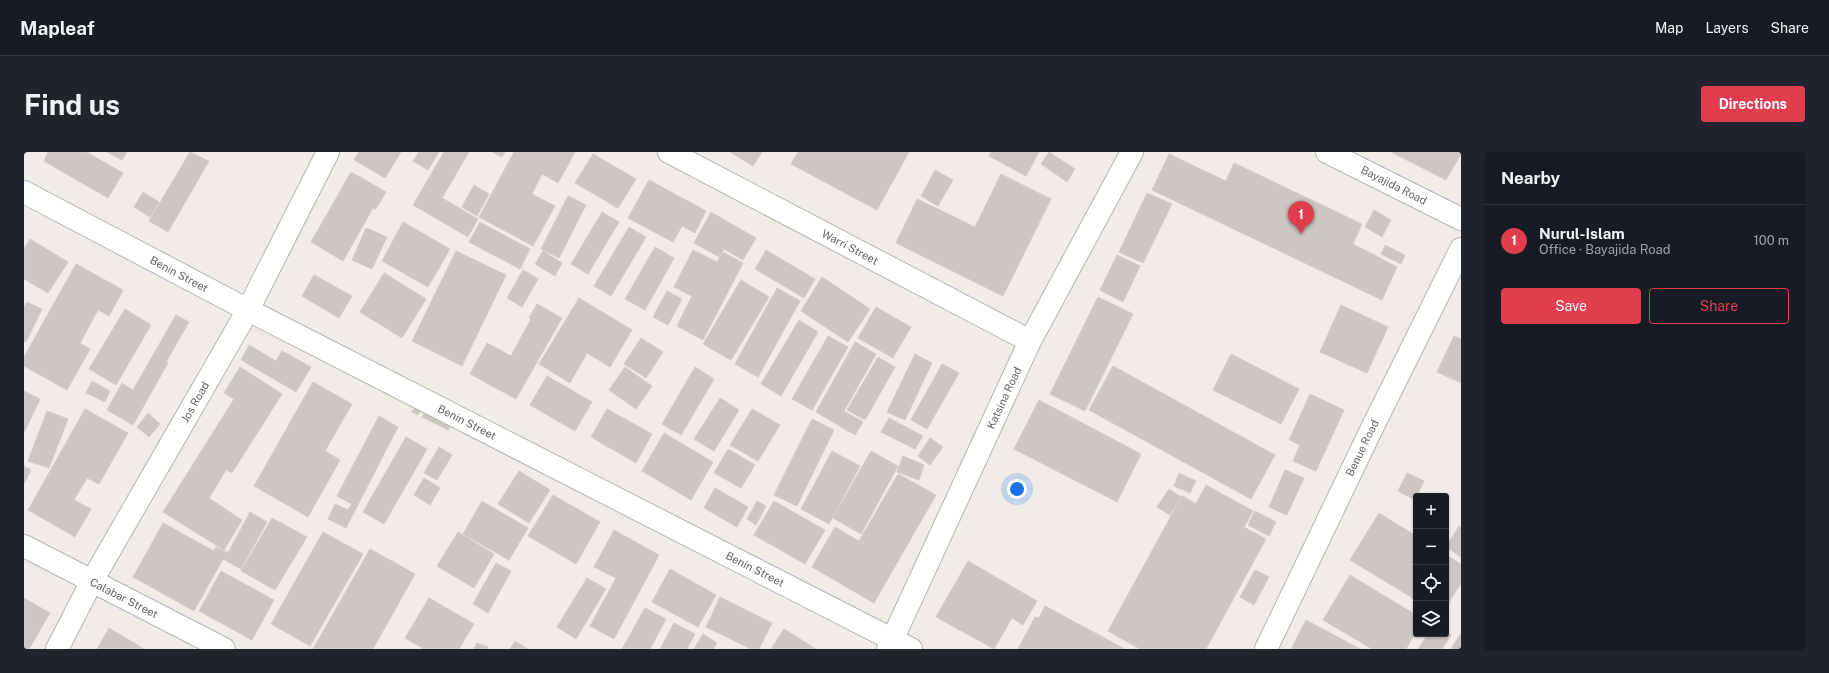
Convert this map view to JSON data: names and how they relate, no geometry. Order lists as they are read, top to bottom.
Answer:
{
  "streets": {
    "street": [
      "Bayajida Road",
      "Warri Street",
      "Benin Street",
      "Katsina Road",
      "Jos Road",
      "Benue Road",
      "Calabar Street"
    ]
  },
  "crossings": [
    ["Warri Street", "Katsina Road"],
    ["Benin Street", "Katsina Road"],
    ["Benin Street", "Jos Road"],
    ["Jos Road", "Calabar Street"]
  ],
  "page": {
    "header": "Mapleaf",
    "nav": ["Map", "Layers", "Share"],
    "buttons": [
      "Directions",
      ["Save", "Share"]
    ],
    "title": "Find us",
    "heading": "Nearby",
    "pins": "1",
    "list": [
      {
        "mark": "1",
        "name": "Nurul-Islam",
        "note": "Office · Bayajida Road",
        "value": "100 m"
      }
    ],
    "map_buttons": ["+", "−"]
  }
}
